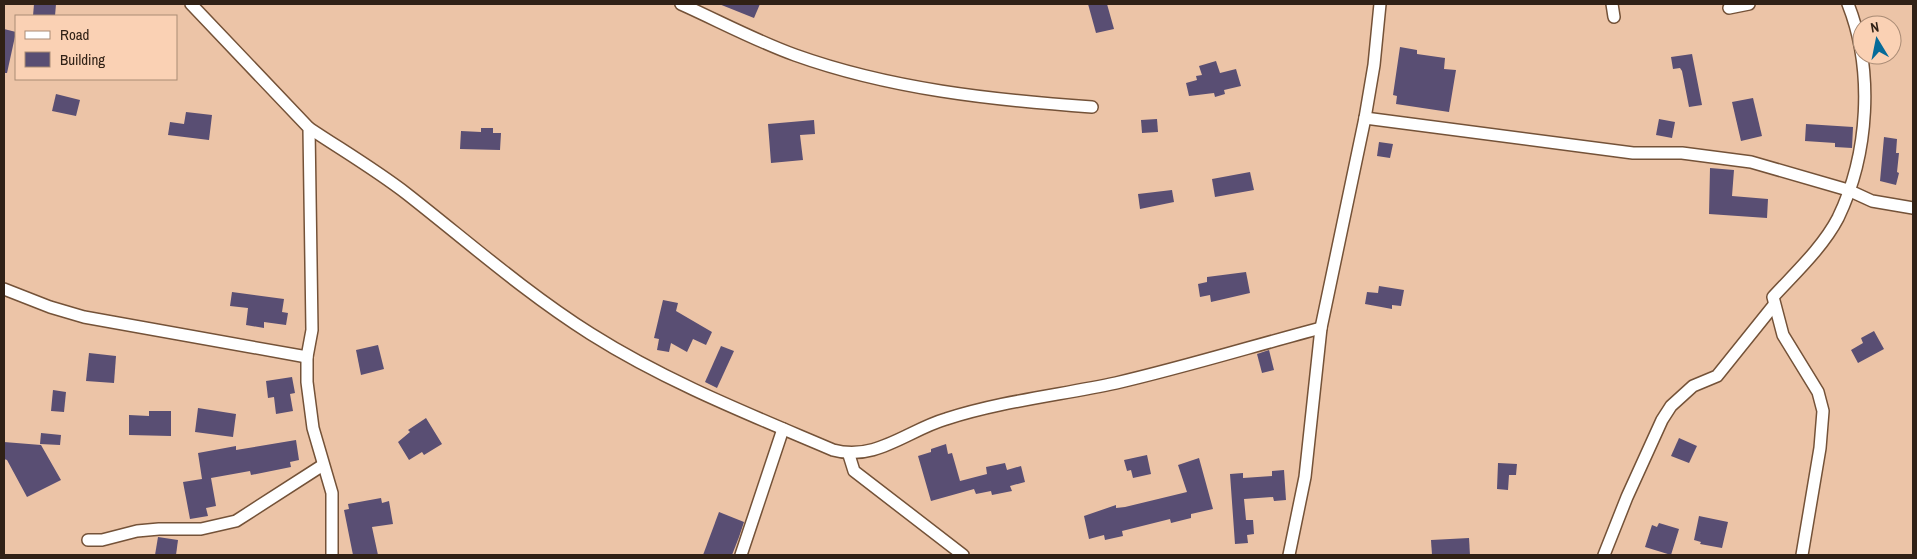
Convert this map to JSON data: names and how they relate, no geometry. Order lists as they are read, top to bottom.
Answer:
{
  "legend": ["Road", "Building"],
  "north": "top"
}
